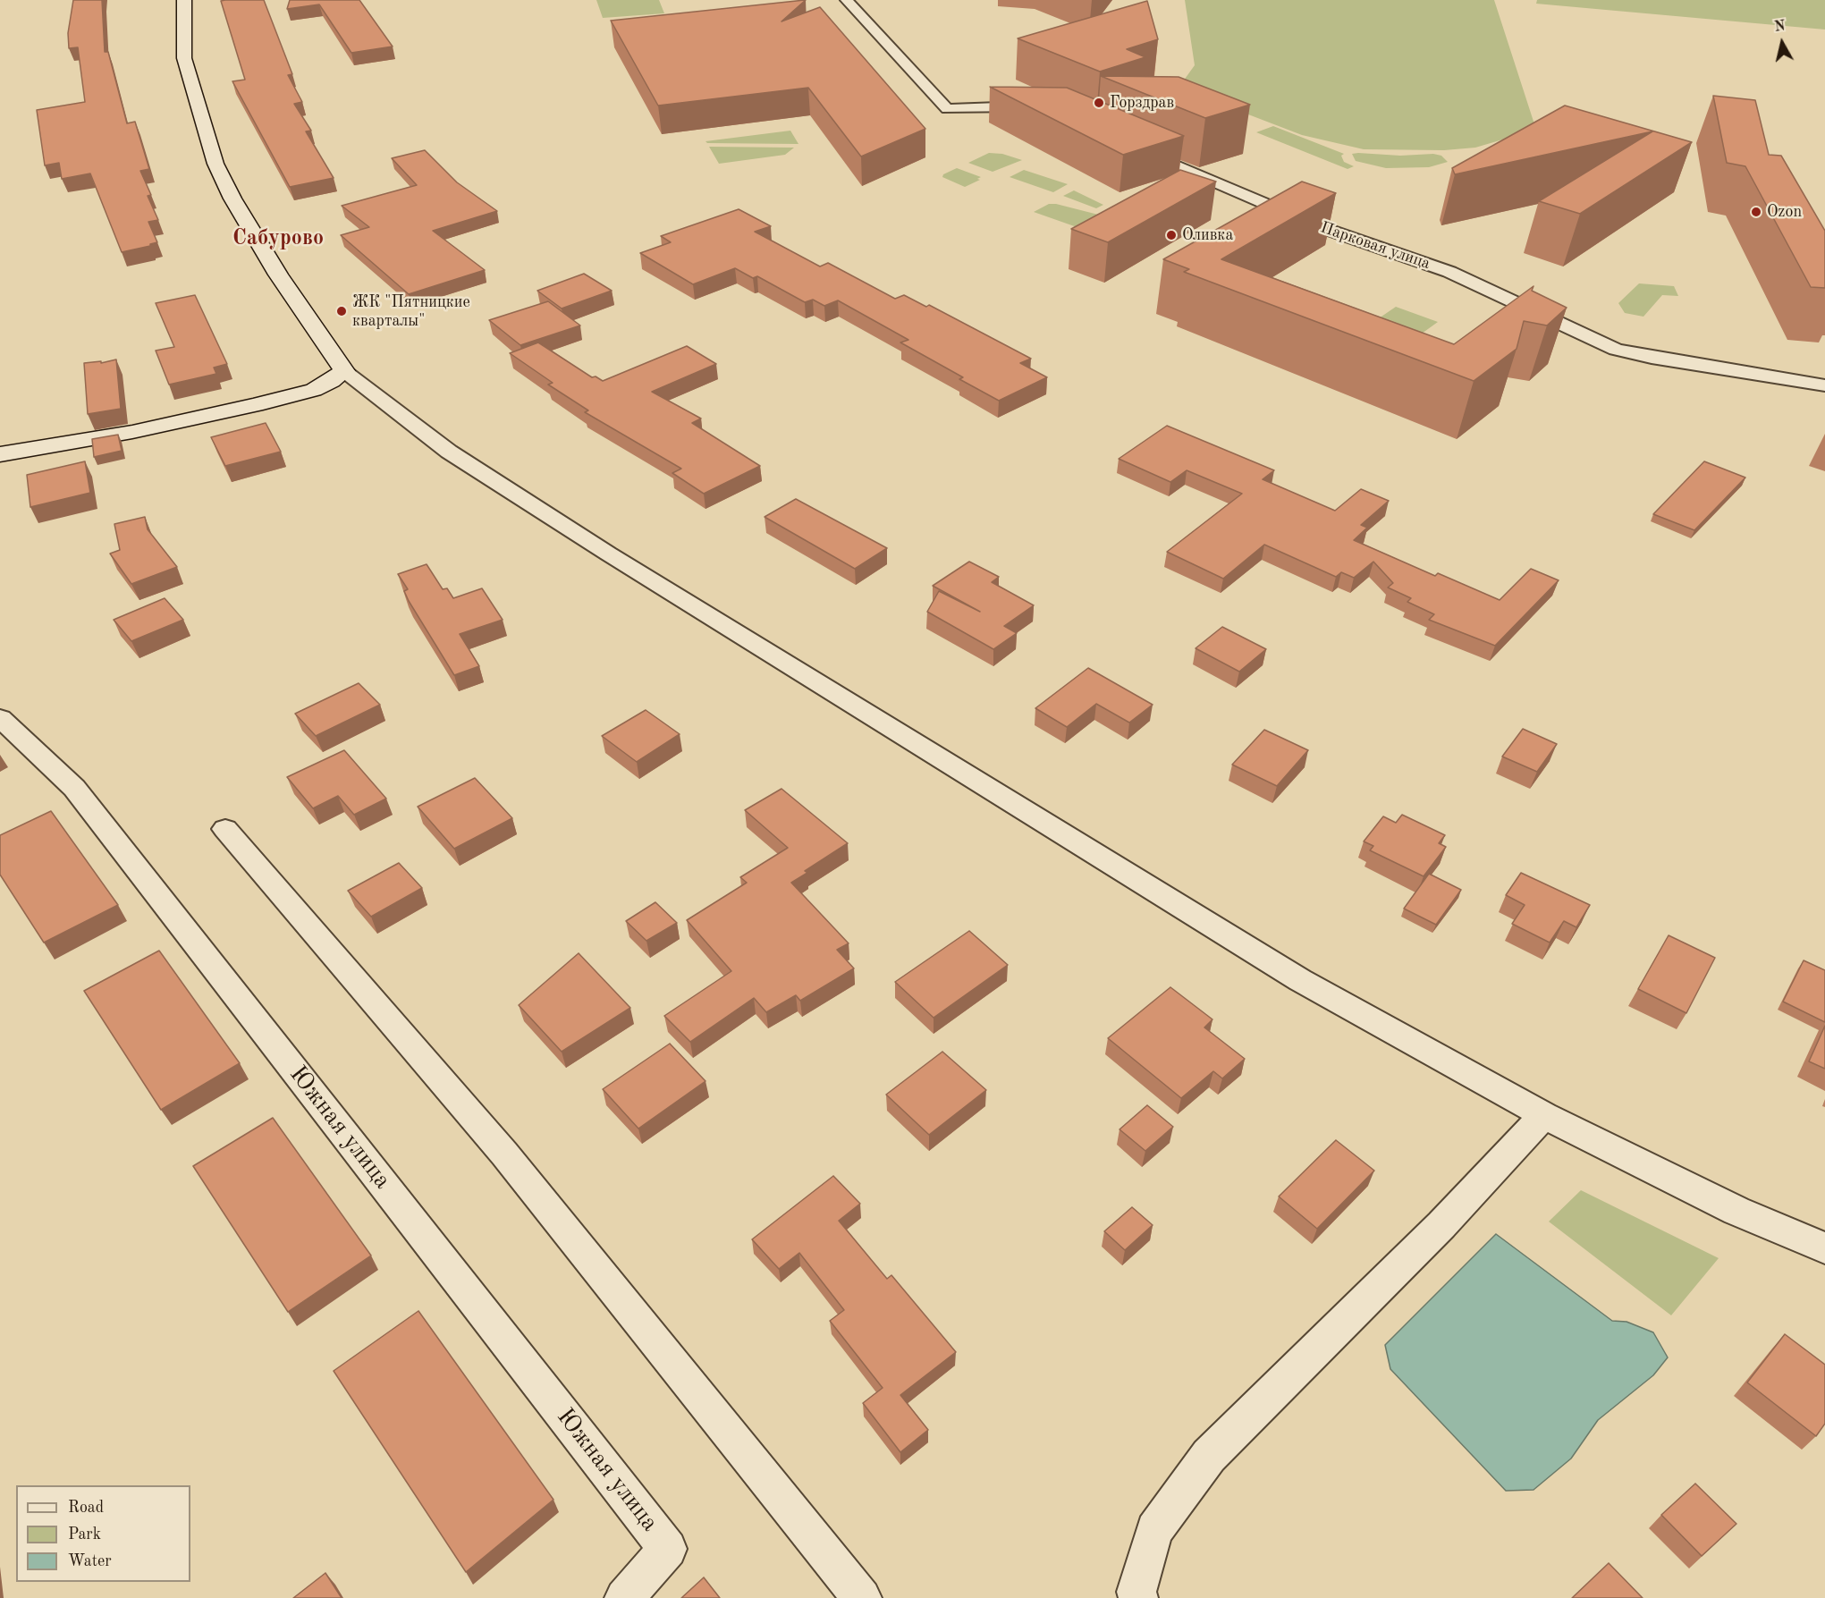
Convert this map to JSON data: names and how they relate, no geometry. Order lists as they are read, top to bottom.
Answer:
{
  "streets": {
    "street": ["Парковая улица", "Южная улица"]
  },
  "districts": ["Сабурово"],
  "places": [
    "Горздрав",
    "Ozon",
    "Оливка",
    "ЖК \"Пятницкие кварталы\""
  ],
  "legend": ["Road", "Park", "Water"],
  "north": "top"
}
